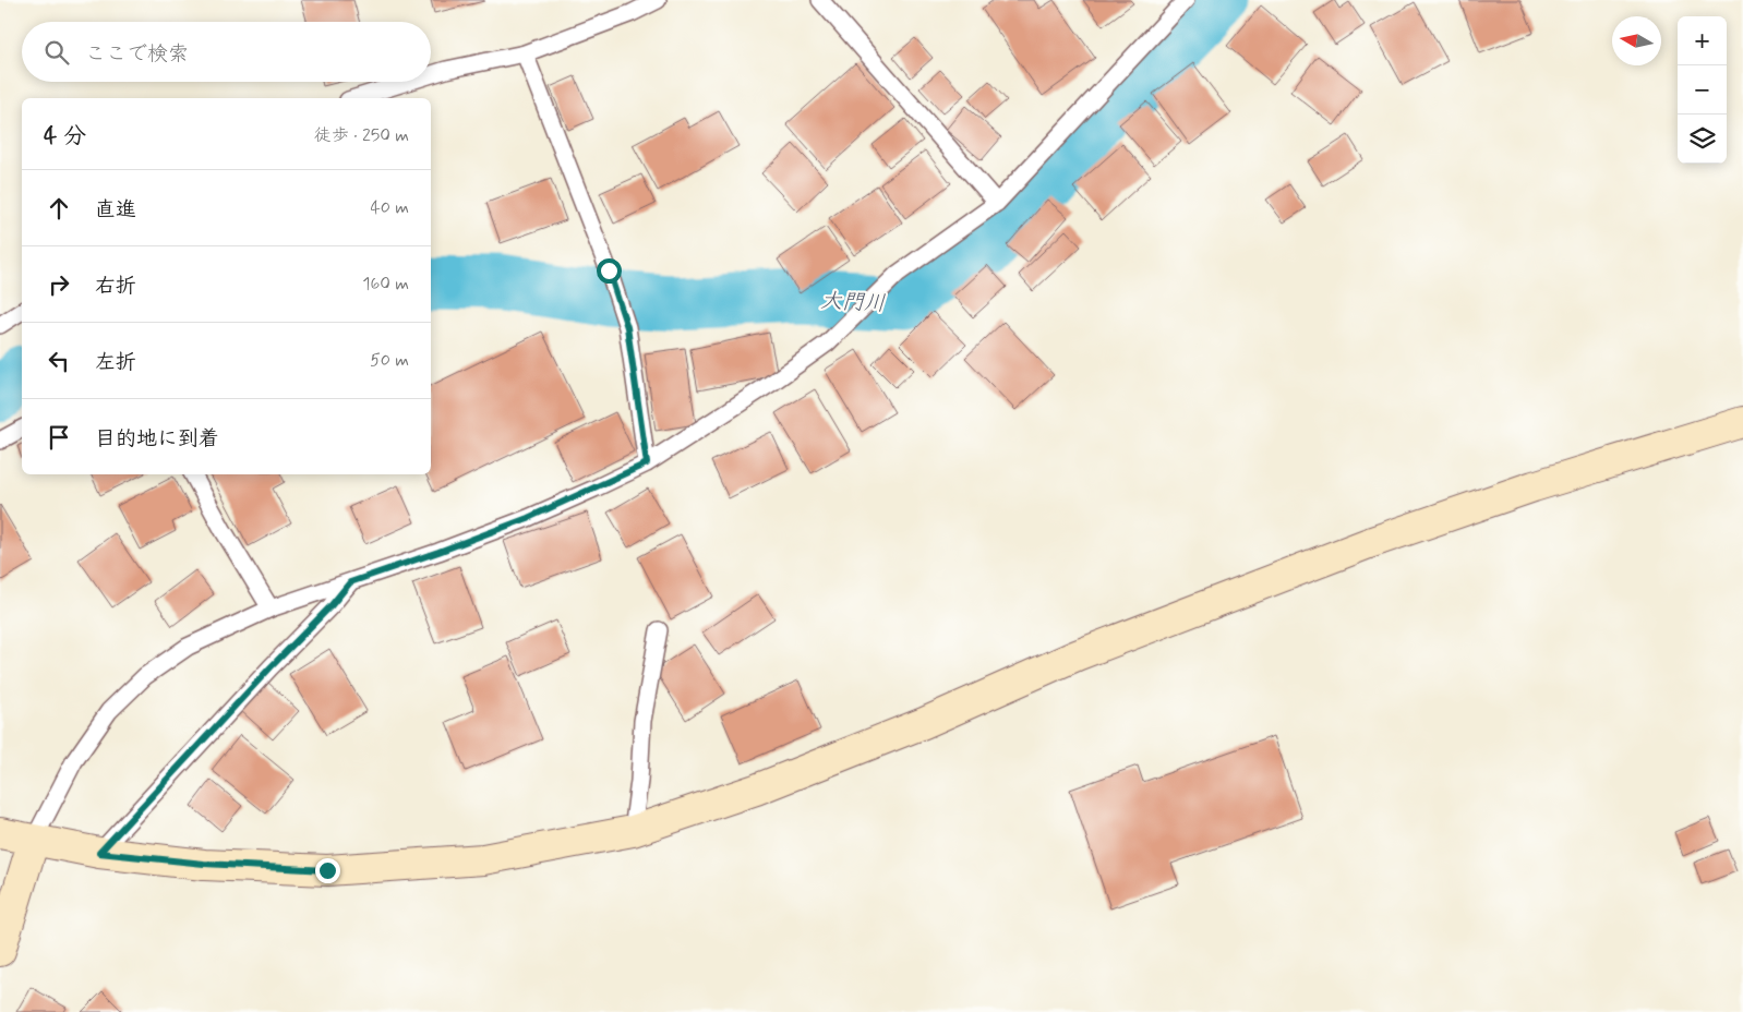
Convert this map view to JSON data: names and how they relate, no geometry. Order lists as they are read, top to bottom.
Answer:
{
  "water": ["大門川"],
  "north": "left",
  "page": {
    "map_buttons": ["+", "−"],
    "search": "ここで検索",
    "heading": ["4 分", "徒歩 · 250 m"],
    "list": [
      ["直進", "40 m"],
      ["右折", "160 m"],
      ["左折", "50 m"],
      "目的地に到着"
    ]
  }
}
